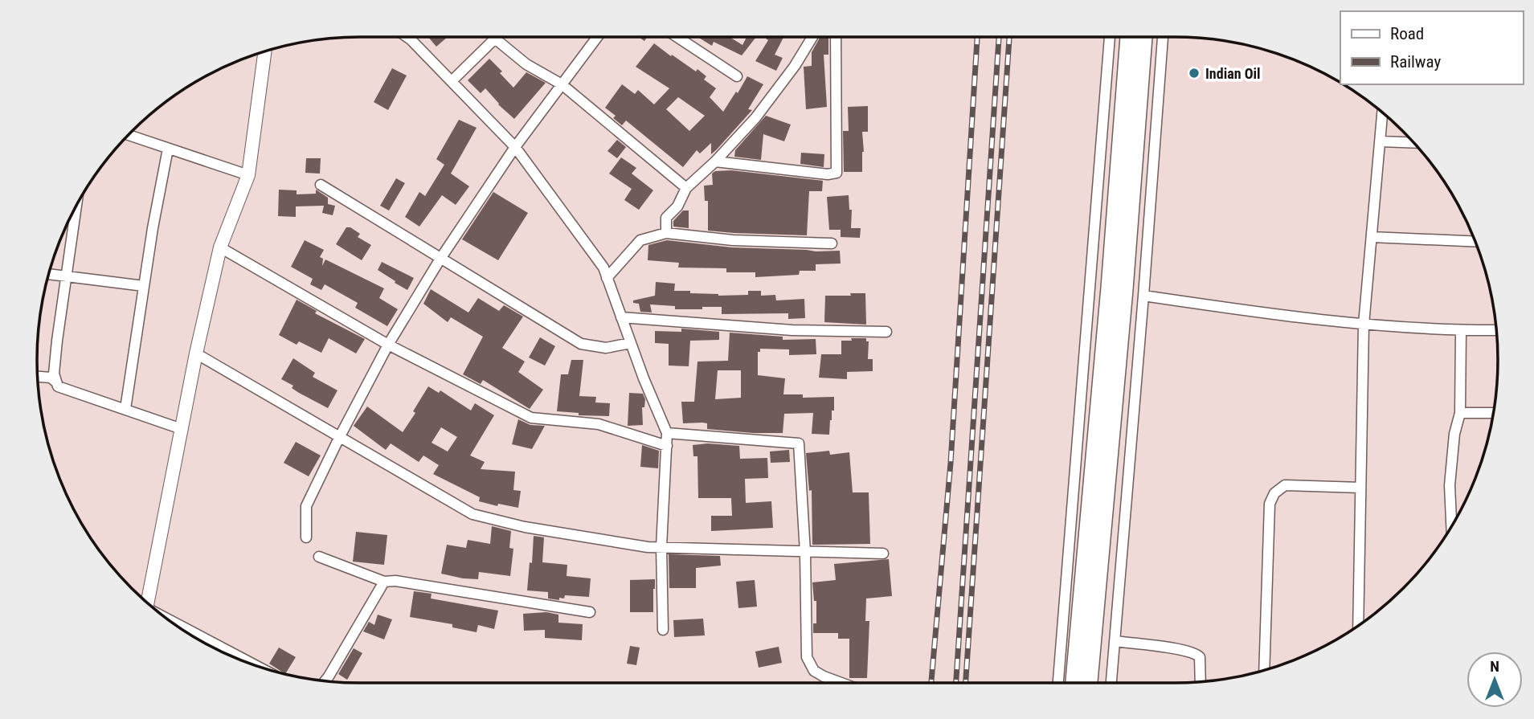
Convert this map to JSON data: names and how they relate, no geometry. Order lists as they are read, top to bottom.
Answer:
{
  "places": ["Indian Oil"],
  "legend": ["Road", "Railway"],
  "north": "top"
}
